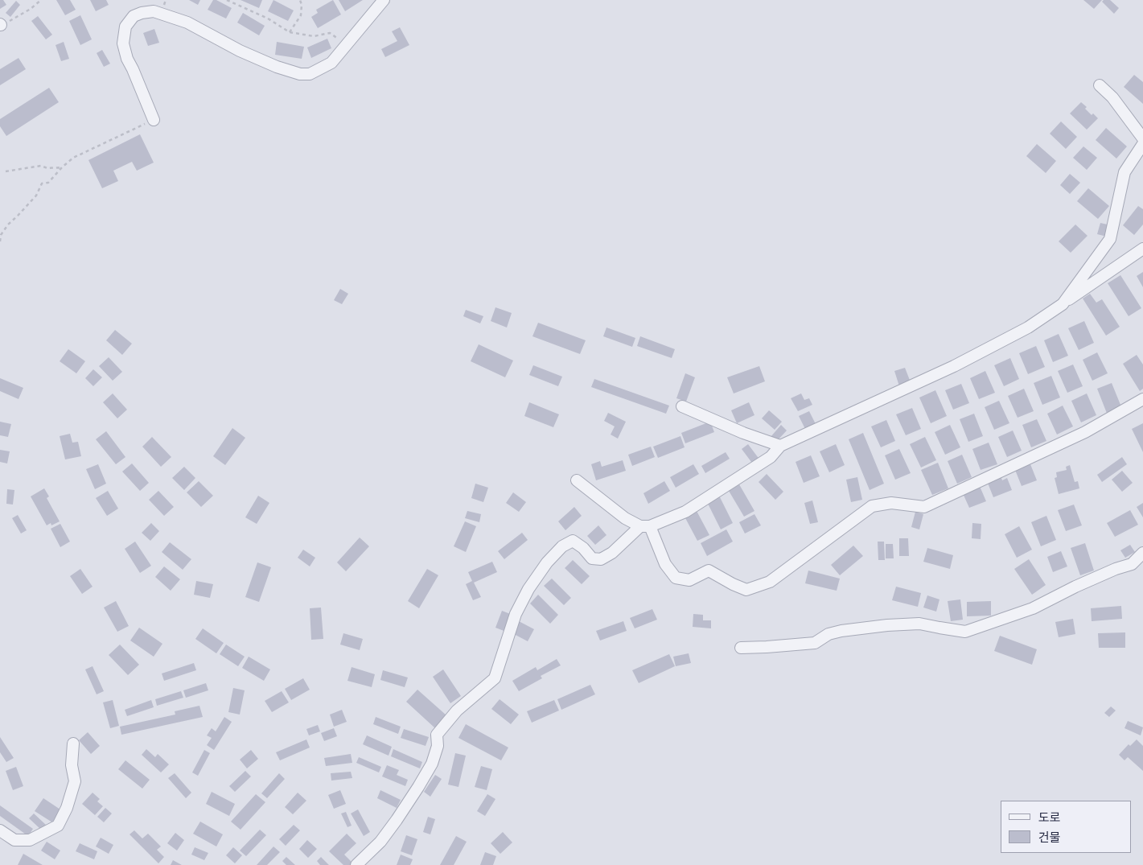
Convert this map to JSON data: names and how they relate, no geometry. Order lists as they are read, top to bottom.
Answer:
{
  "legend": ["도로", "건물"]
}
